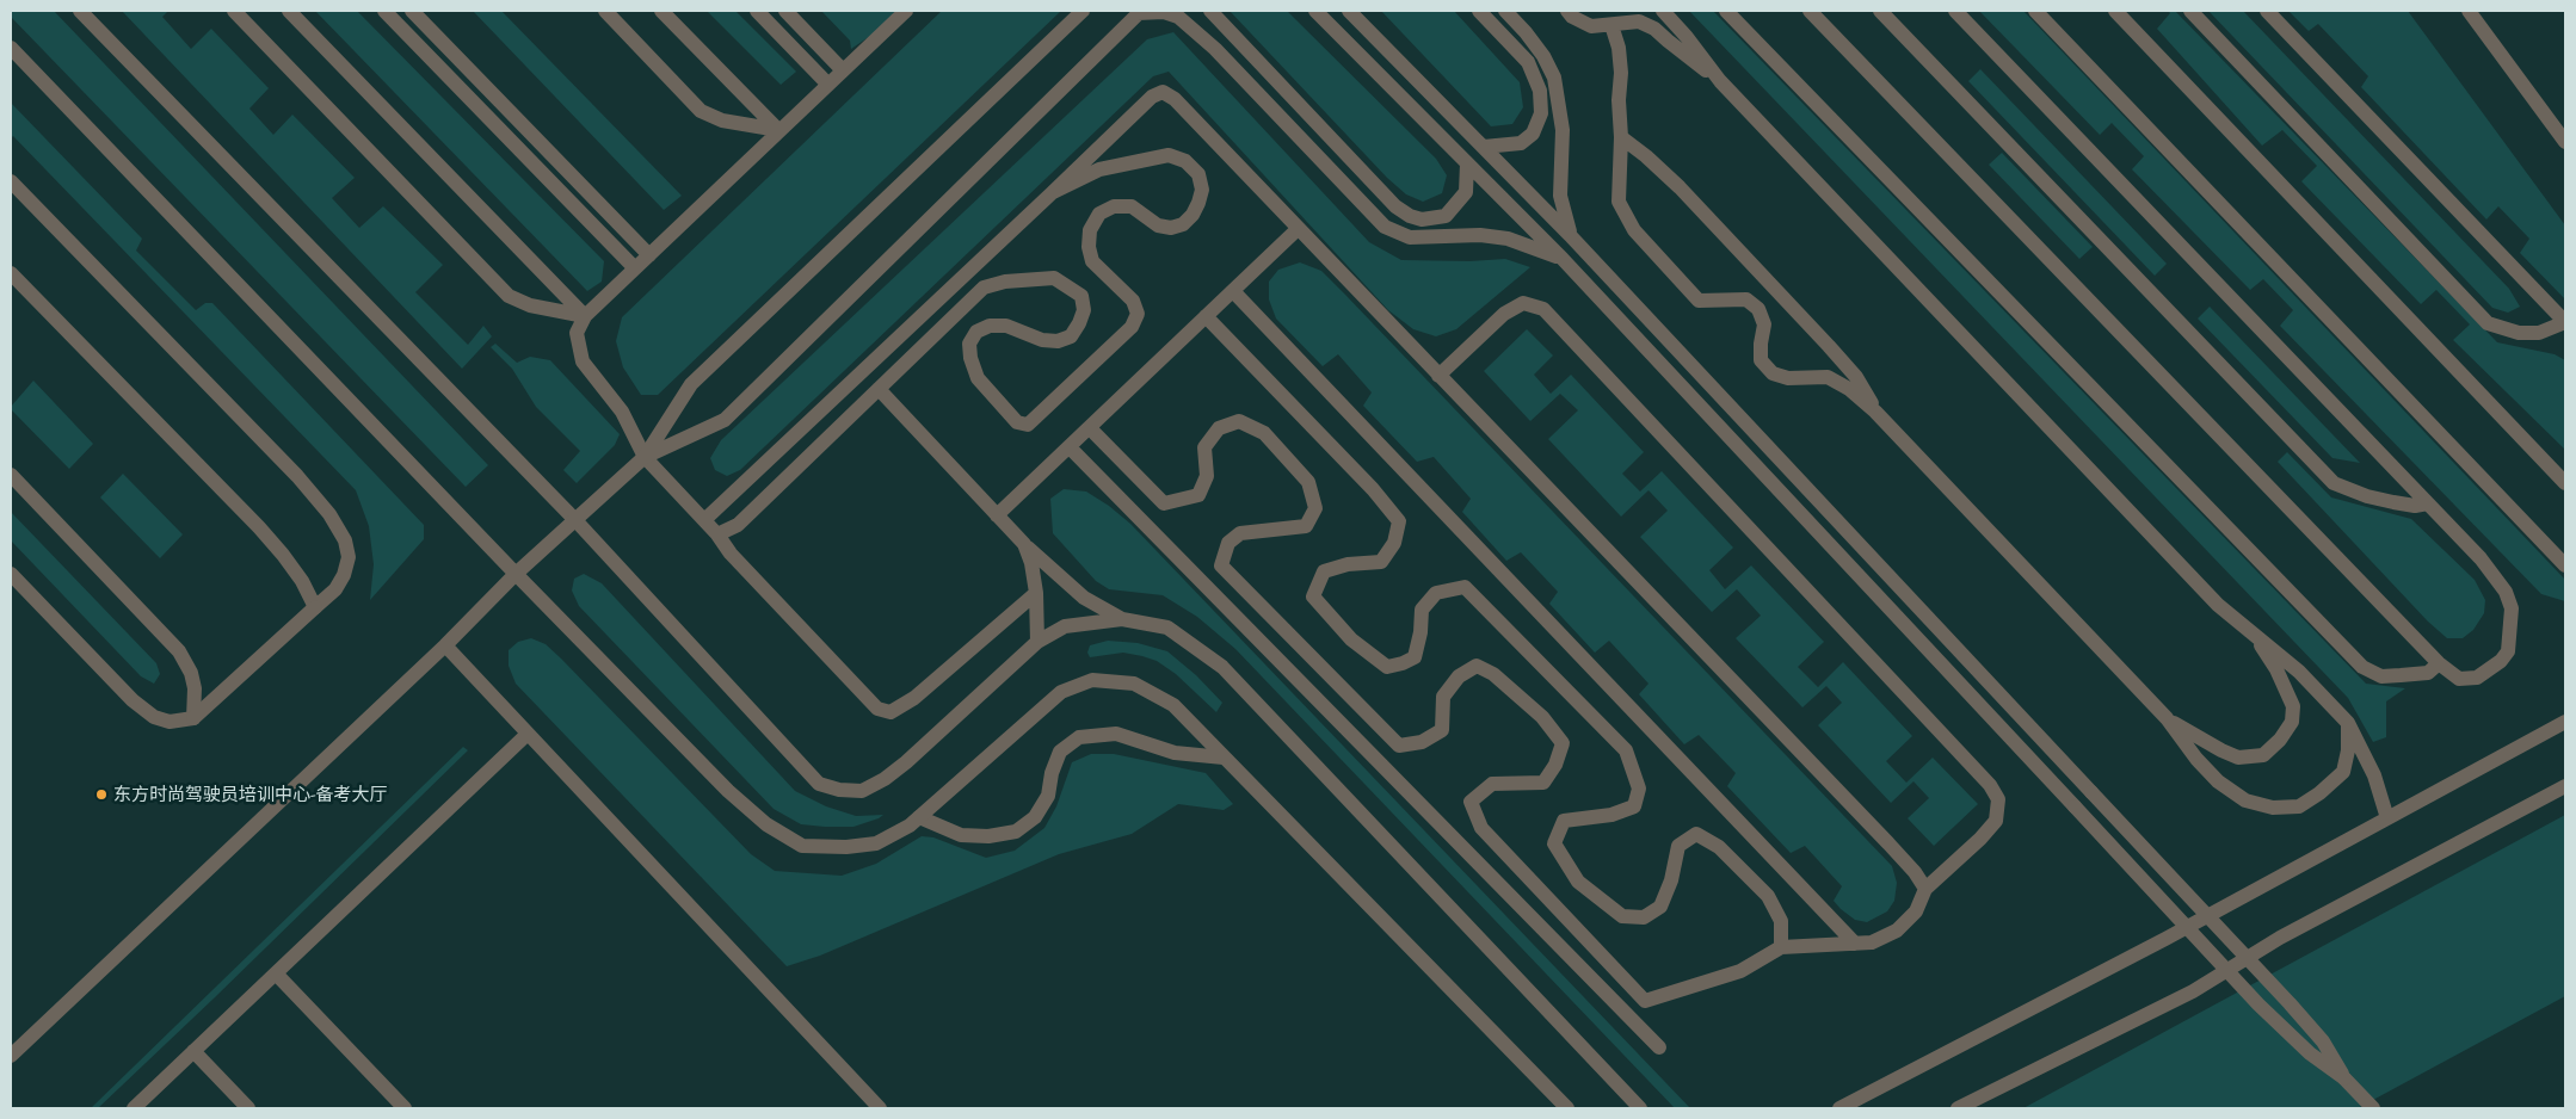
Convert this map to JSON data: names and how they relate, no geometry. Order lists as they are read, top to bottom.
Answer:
{
  "places": ["东方时尚驾驶员培训中心-备考大厅"]
}
